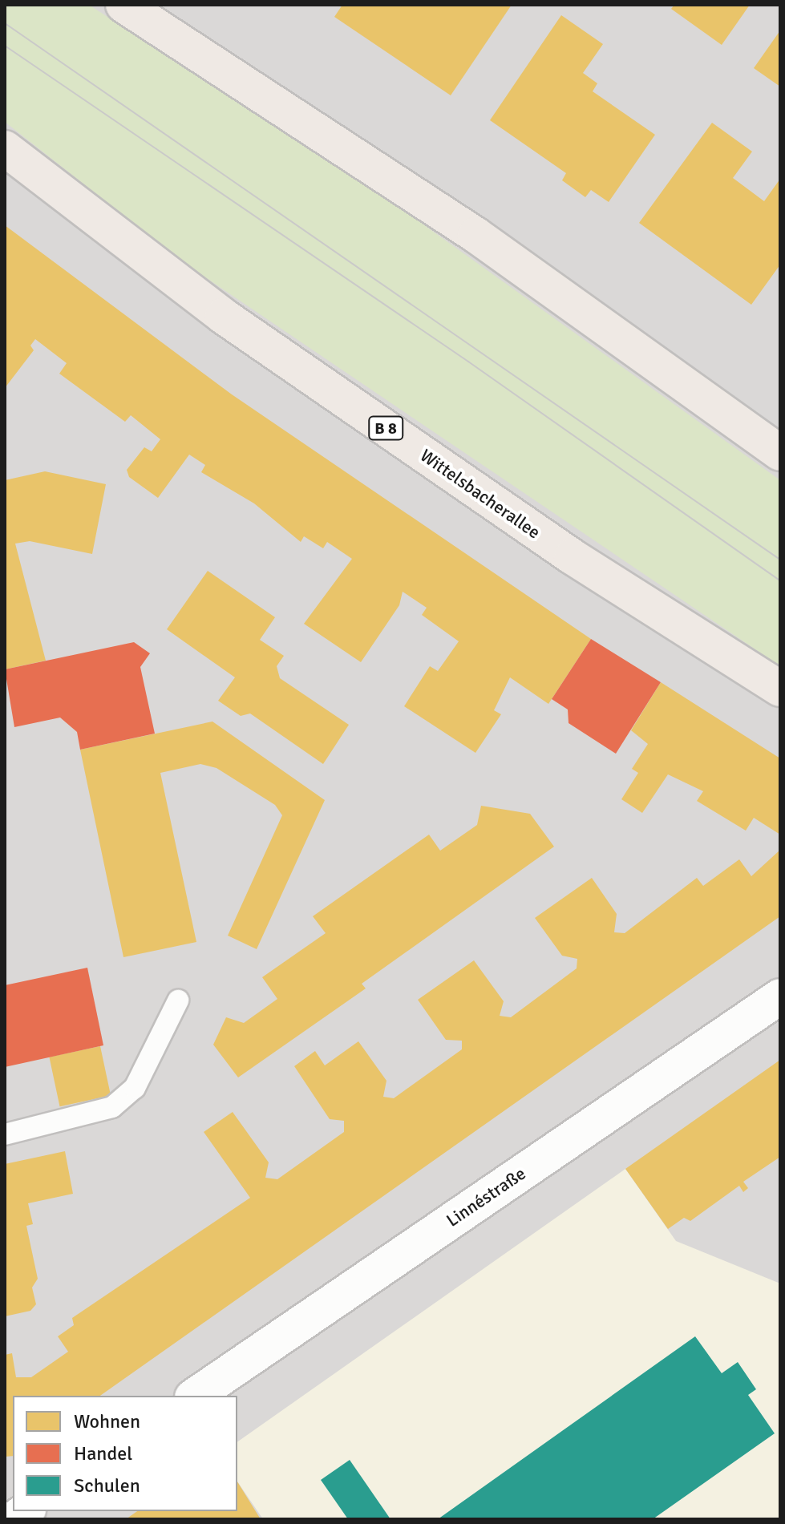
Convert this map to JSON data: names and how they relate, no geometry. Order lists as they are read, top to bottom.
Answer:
{
  "streets": {
    "main road": ["B 8", "Wittelsbacherallee"],
    "street": ["Linnéstraße"]
  },
  "legend": ["Wohnen", "Handel", "Schulen"]
}
